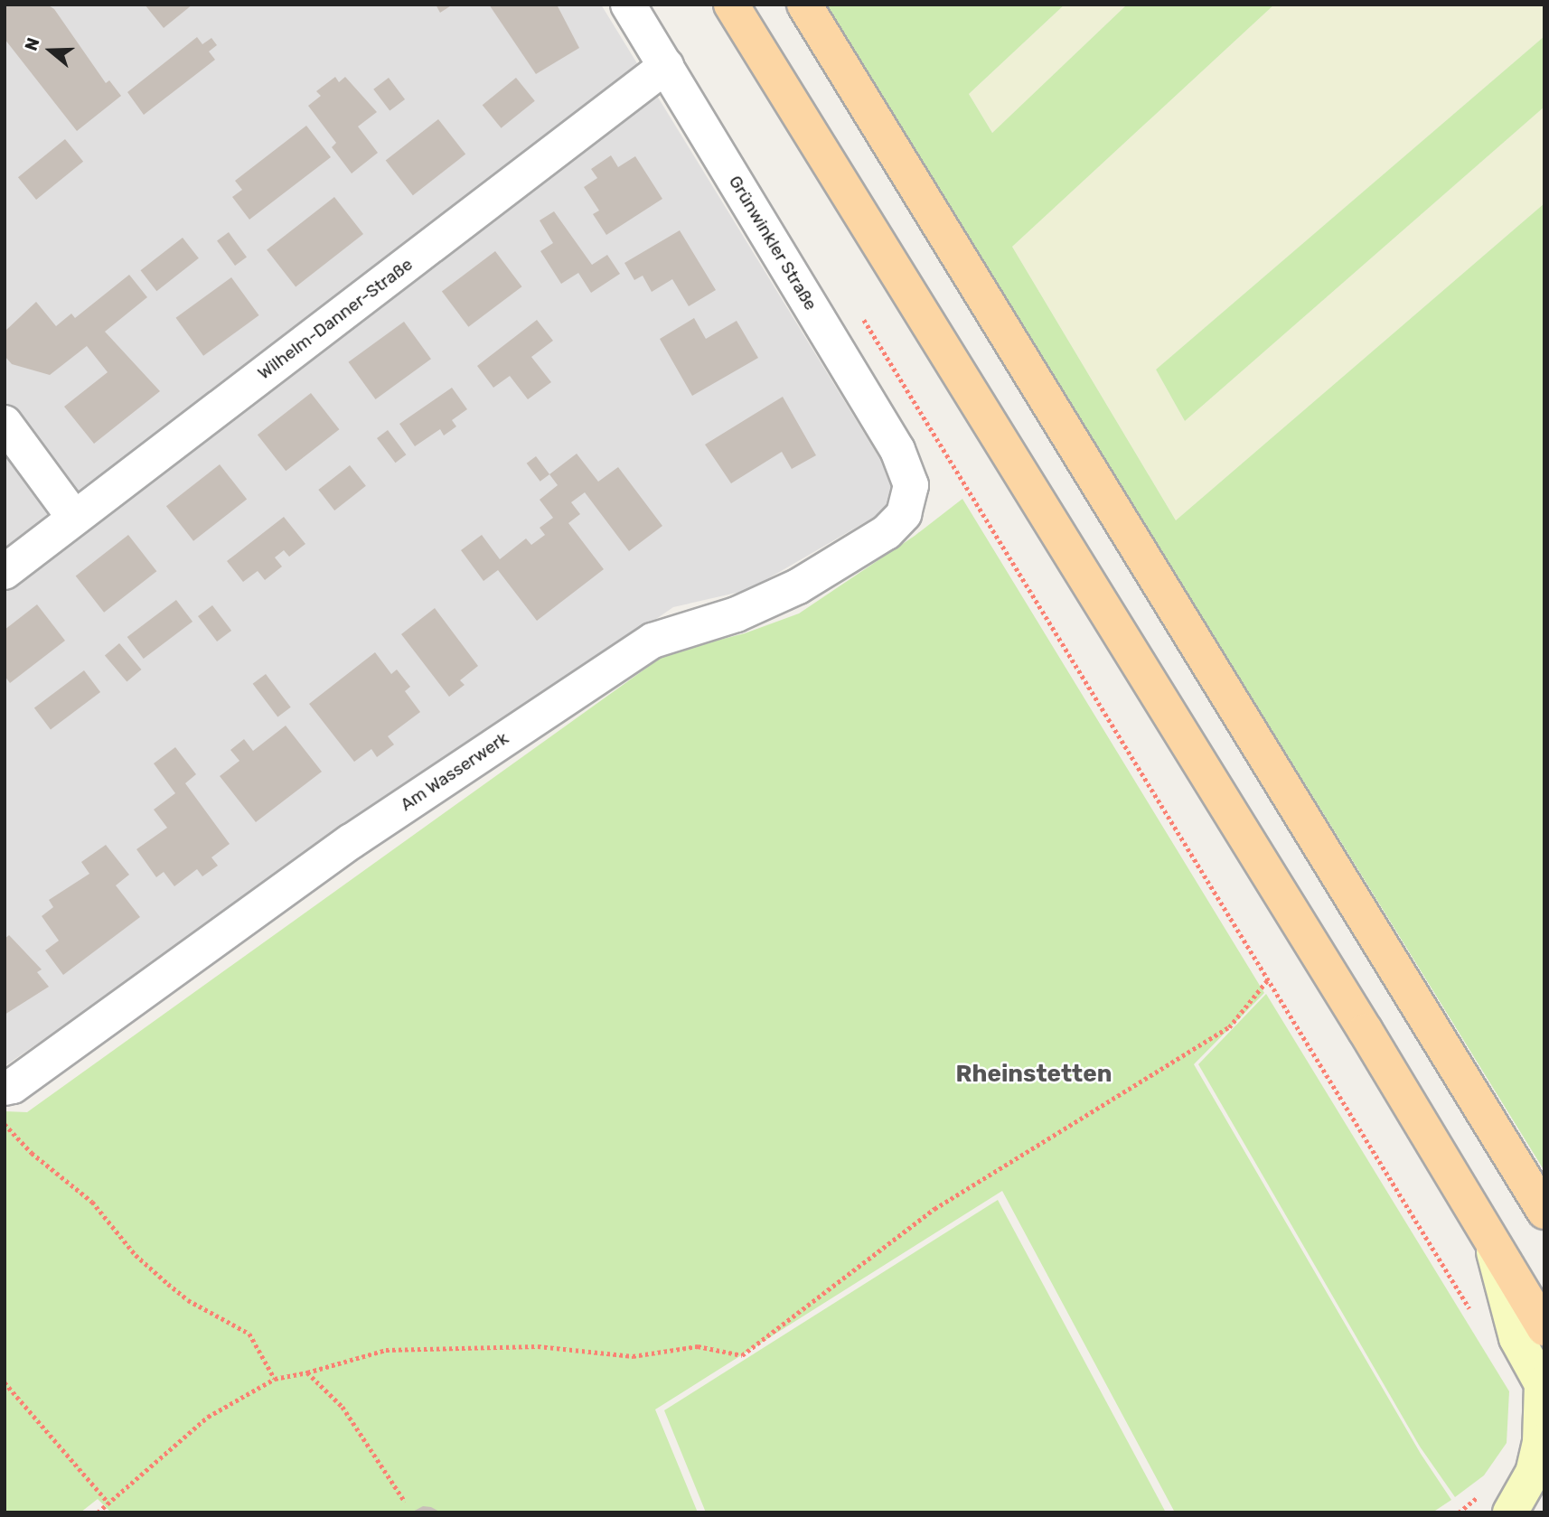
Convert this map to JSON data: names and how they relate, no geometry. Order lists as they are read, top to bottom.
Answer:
{
  "streets": {
    "street": ["Grünwinkler Straße", "Wilhelm-Danner-Straße", "Am Wasserwerk"]
  },
  "crossings": [
    ["Grünwinkler Straße", "Wilhelm-Danner-Straße"],
    ["Grünwinkler Straße", "Am Wasserwerk"]
  ],
  "districts": ["Rheinstetten"],
  "north": "left"
}
